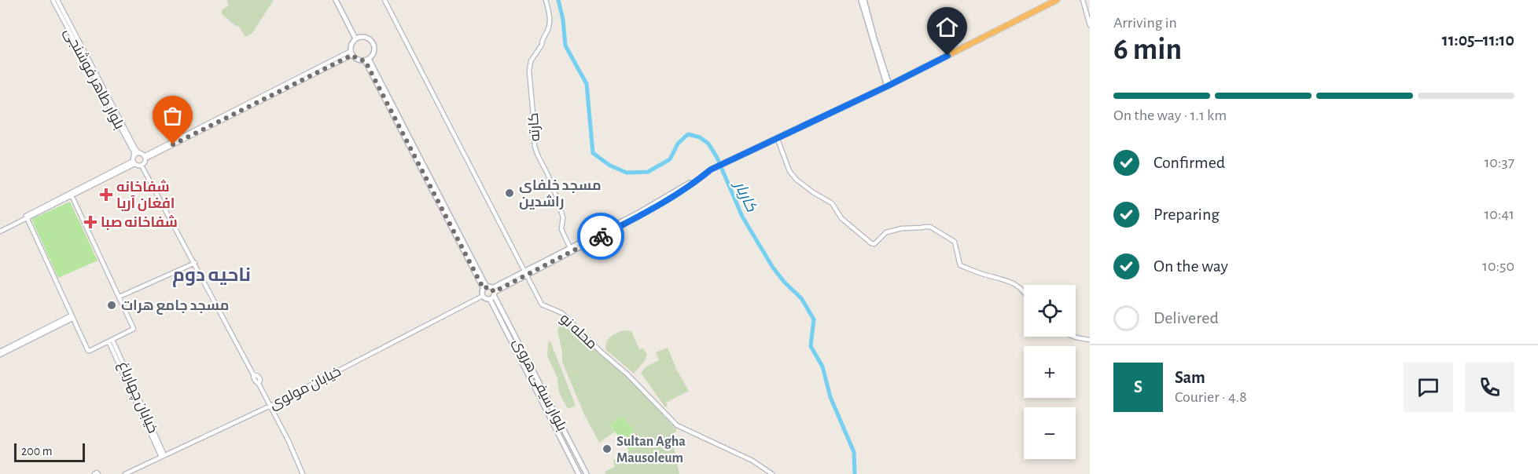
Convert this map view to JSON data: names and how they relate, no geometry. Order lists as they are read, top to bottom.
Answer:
{
  "streets": {
    "main road": ["بلوار سیفی هروی"],
    "street": [
      "بلوار طاهر فوشنجی",
      "کارته",
      "محله نو",
      "خیابان مولوی",
      "خیابان چهارباغ"
    ]
  },
  "crossings": [
    ["خیابان مولوی", "خیابان چهارباغ"]
  ],
  "districts": ["ناحیه دوم"],
  "water": ["کاربار"],
  "places": {
    "other": ["مسجد خلفای راشدین", "مسجد جامع هرات", "Sultan Agha Mausoleum"],
    "health": ["شفاخانه افغان آریا", "شفاخانه صبا"]
  },
  "scale_bar": "200 m",
  "page": {
    "heading": ["6 min", "Arriving in", "11:05–11:10"],
    "panel": ["Sam", "Courier · 4.8"],
    "bar": "On the way · 1.1 km",
    "list": [
      ["Confirmed", "10:37"],
      ["Preparing", "10:41"],
      ["On the way", "10:50"],
      "Delivered"
    ],
    "map_buttons": ["+", "−"],
    "round": "S",
    "scale": "200 m"
  }
}
